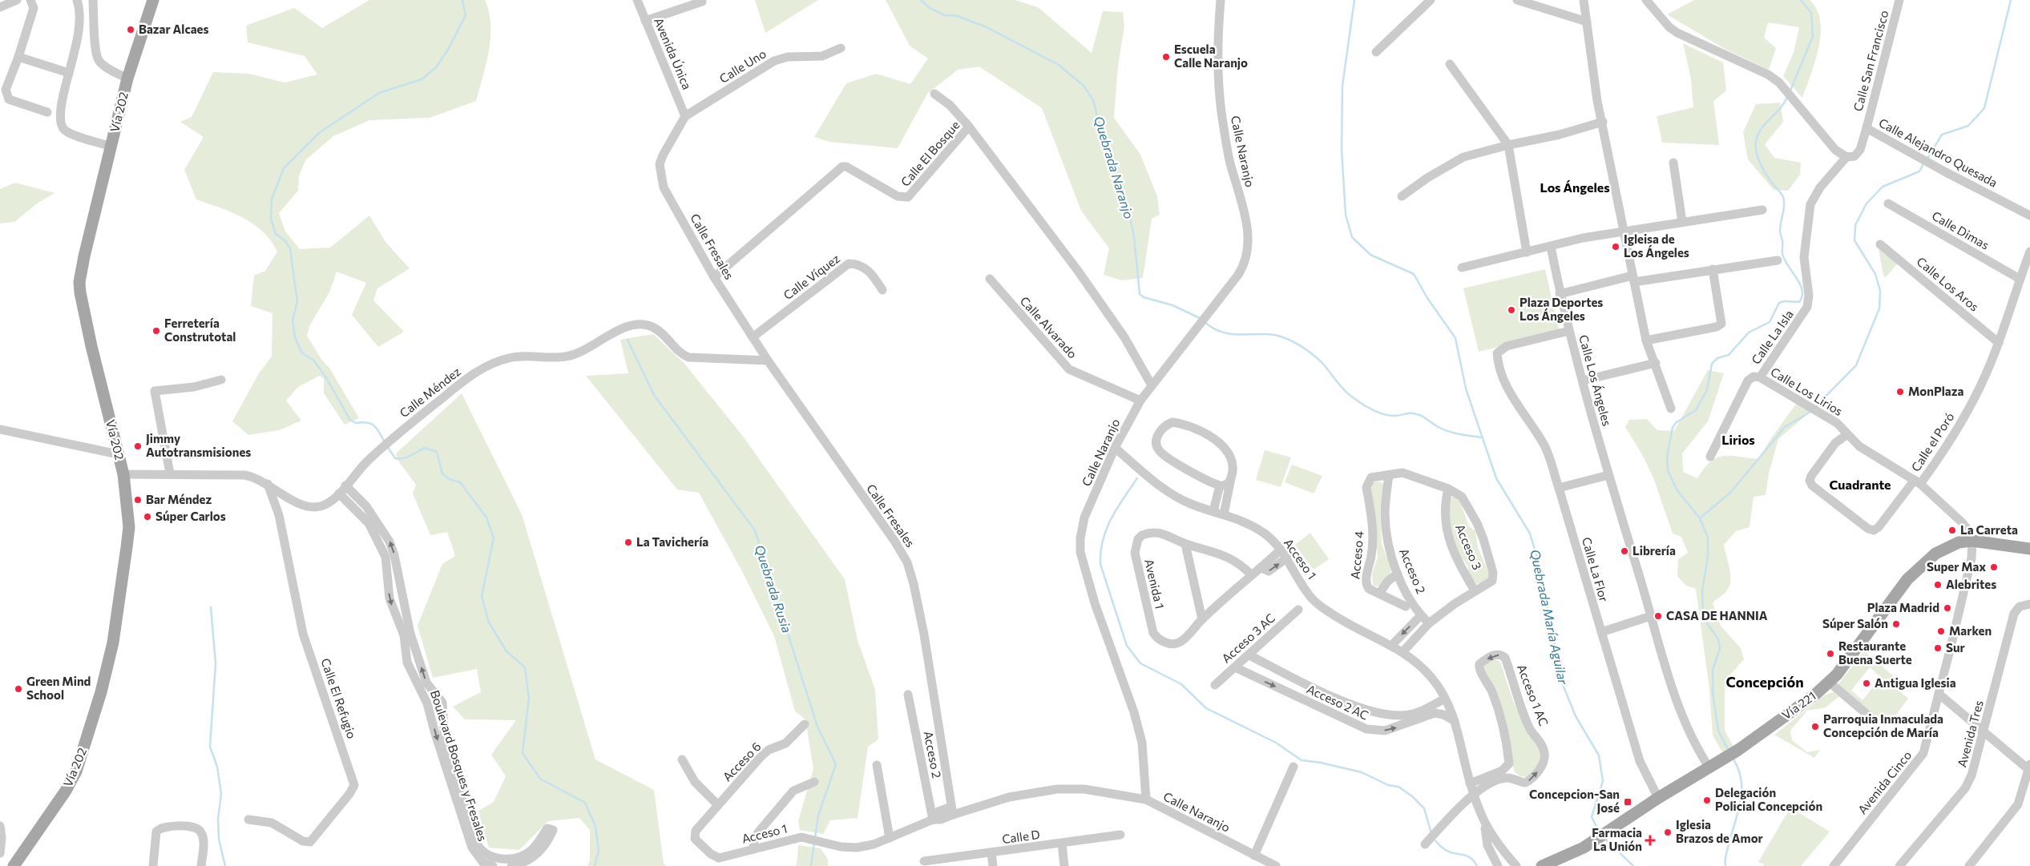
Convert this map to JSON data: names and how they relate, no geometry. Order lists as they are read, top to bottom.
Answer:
{
  "streets": {
    "main road": ["Vía 202", "Vía 221"],
    "street": [
      "Avenida Única",
      "Calle San Francisco",
      "Calle Uno",
      "Calle Naranjo",
      "Calle Alejandro Quesada",
      "Calle El Bosque",
      "Calle Dimas",
      "Calle Fresales",
      "Calle Víquez",
      "Calle Los Aros",
      "Calle Alvarado",
      "Calle La Isla",
      "Calle Los Ángeles",
      "Calle Los Lirios",
      "Calle Méndez",
      "Calle el Poró",
      "Acceso 3",
      "Acceso 4",
      "Acceso 1",
      "Calle La Flor",
      "Acceso 2",
      "Avenida 1",
      "Acceso 3 AC",
      "Acceso 1 AC",
      "Calle El Refugio",
      "Acceso 2 AC",
      "Avenida Tres",
      "Acceso 6",
      "Boulevard Bosques y Fresales",
      "Avenida Cinco",
      "Calle D"
    ]
  },
  "crossings": [
    ["Avenida Única", "Calle Uno"],
    ["Avenida Única", "Calle Fresales"],
    ["Calle San Francisco", "Calle Alejandro Quesada"],
    ["Calle Uno", "Calle Fresales"],
    ["Vía 202", "Calle Méndez"],
    ["Calle Naranjo", "Calle El Bosque"],
    ["Calle Naranjo", "Calle Alvarado"],
    ["Calle Naranjo", "Acceso 1"],
    ["Calle Alejandro Quesada", "Calle La Isla"],
    ["Calle El Bosque", "Calle Fresales"],
    ["Calle Dimas", "Calle el Poró"],
    ["Calle Fresales", "Calle Víquez"],
    ["Calle Fresales", "Calle Méndez"],
    ["Calle Fresales", "Acceso 1"],
    ["Calle Los Aros", "Calle el Poró"],
    ["Calle La Isla", "Calle Los Lirios"],
    ["Calle Los Ángeles", "Calle La Flor"],
    ["Calle Los Ángeles", "Vía 221"],
    ["Calle Los Lirios", "Calle el Poró"],
    ["Calle Méndez", "Calle El Refugio"],
    ["Calle Méndez", "Boulevard Bosques y Fresales"],
    ["Calle el Poró", "Vía 221"],
    ["Calle el Poró", "Avenida Cinco"],
    ["Acceso 4", "Acceso 2"],
    ["Acceso 1", "Acceso 2"],
    ["Acceso 1", "Avenida 1"],
    ["Acceso 1", "Acceso 1 AC"],
    ["Acceso 1", "Acceso 2 AC"],
    ["Acceso 1", "Acceso 6"],
    ["Calle La Flor", "Vía 221"],
    ["Acceso 3 AC", "Acceso 2 AC"],
    ["Vía 221", "Avenida Cinco"]
  ],
  "districts": [
    "Los Ángeles",
    "Lirios",
    "Cuadrante",
    "Concepción"
  ],
  "water": ["Quebrada Naranjo", "Quebrada Rusia", "Quebrada María Aguilar"],
  "places": {
    "other": [
      "Bazar Alcaes",
      "Escuela Calle Naranjo",
      "Igleisa de Los Ángeles",
      "Plaza Deportes Los Ángeles",
      "Ferretería Construtotal",
      "MonPlaza",
      "Jimmy Autotransmisiones",
      "Bar Méndez",
      "Súper Carlos",
      "La Carreta",
      "La Tavichería",
      "Librería",
      "Super Max",
      "Alebrites",
      "Plaza Madrid",
      "CASA DE HANNIA",
      "Súper Salón",
      "Marken",
      "Sur",
      "Restaurante Buena Suerte",
      "Antigua Iglesia",
      "Green Mind School",
      "Parroquia Inmaculada Concepción de María",
      "Delegación Policial Concepción",
      "Iglesia Brazos de Amor"
    ],
    "transit": ["Concepcion-San José"],
    "health": ["Farmacia La Unión"]
  }
}
